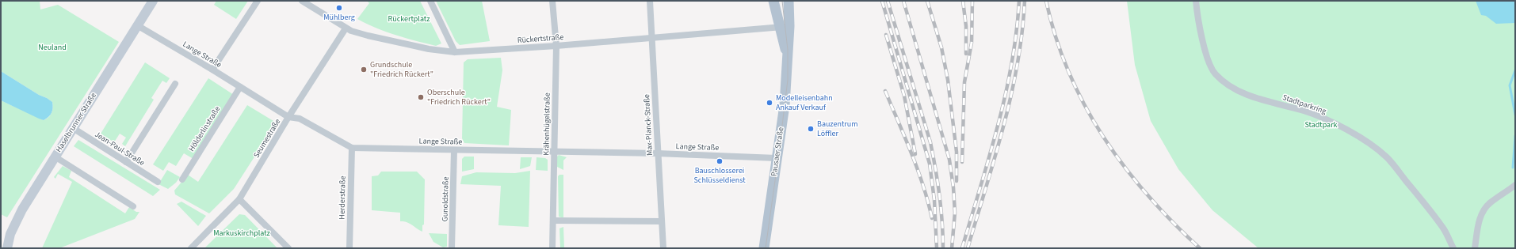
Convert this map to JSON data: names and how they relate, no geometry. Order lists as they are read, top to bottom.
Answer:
{
  "streets": {
    "main road": ["Pausaer Straße"],
    "street": [
      "Rückertstraße",
      "Lange Straße",
      "Stadtparkring",
      "Haselbrunner Straße",
      "Krähenhügelstraße",
      "Max-Planck-Straße",
      "Hölderlinstraße",
      "Seumestraße",
      "Jean-Paul-Straße",
      "Herderstraße",
      "Gunoldstraße"
    ]
  },
  "crossings": [
    ["Rückertstraße", "Krähenhügelstraße"],
    ["Rückertstraße", "Max-Planck-Straße"],
    ["Rückertstraße", "Seumestraße"],
    ["Rückertstraße", "Pausaer Straße"],
    ["Lange Straße", "Haselbrunner Straße"],
    ["Lange Straße", "Krähenhügelstraße"],
    ["Lange Straße", "Max-Planck-Straße"],
    ["Lange Straße", "Hölderlinstraße"],
    ["Lange Straße", "Seumestraße"],
    ["Lange Straße", "Pausaer Straße"],
    ["Lange Straße", "Herderstraße"],
    ["Lange Straße", "Gunoldstraße"],
    ["Haselbrunner Straße", "Jean-Paul-Straße"]
  ],
  "parks": [
    "Rückertplatz",
    "Neuland",
    "Stadtpark",
    "Markuskirchplatz"
  ],
  "places": [
    "Mühlberg",
    "Grundschule \"Friedrich Rückert\"",
    "Oberschule \"Friedrich Rückert\"",
    "Modelleisenbahn Ankauf Verkauf",
    "Bauzentrum Löffler",
    "Bauschlosserei Schlüsseldienst"
  ]
}
